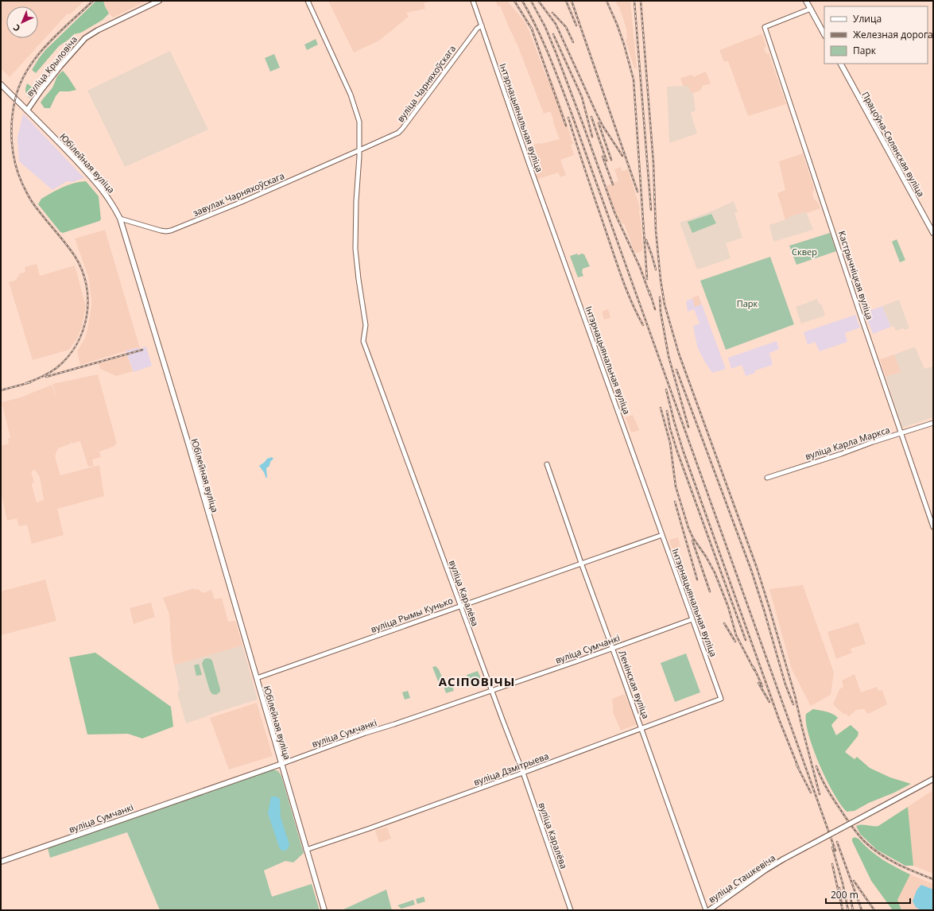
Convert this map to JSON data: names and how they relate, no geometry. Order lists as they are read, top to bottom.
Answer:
{
  "streets": {
    "main road": [
      "вуліца Крыловіча",
      "Працоўна-Сялянская вуліца",
      "Юбілейная вуліца",
      "вуліца Сумчанкі",
      "вуліца Сташкевіча"
    ],
    "street": [
      "вуліца Чарняхоўскага",
      "Інтэрнацыянальная вуліца",
      "завулак Чарняхоўскага",
      "Кастрычніцкая вуліца",
      "вуліца Карла Маркса",
      "вуліца Каралёва",
      "вуліца Рымы Кунько",
      "Ленінская вуліца",
      "вуліца Дзмітрыева"
    ]
  },
  "crossings": [
    ["вуліца Крыловіча", "Юбілейная вуліца"],
    ["вуліца Чарняхоўскага", "Інтэрнацыянальная вуліца"],
    ["вуліца Чарняхоўскага", "завулак Чарняхоўскага"],
    ["вуліца Чарняхоўскага", "вуліца Каралёва"],
    ["Інтэрнацыянальная вуліца", "вуліца Рымы Кунько"],
    ["Інтэрнацыянальная вуліца", "вуліца Сумчанкі"],
    ["Інтэрнацыянальная вуліца", "вуліца Дзмітрыева"],
    ["Юбілейная вуліца", "завулак Чарняхоўскага"],
    ["Юбілейная вуліца", "вуліца Рымы Кунько"],
    ["Юбілейная вуліца", "вуліца Сумчанкі"],
    ["Юбілейная вуліца", "вуліца Дзмітрыева"],
    ["завулак Чарняхоўскага", "вуліца Каралёва"],
    ["Кастрычніцкая вуліца", "вуліца Карла Маркса"],
    ["вуліца Каралёва", "вуліца Рымы Кунько"],
    ["вуліца Каралёва", "вуліца Сумчанкі"],
    ["вуліца Каралёва", "вуліца Дзмітрыева"],
    ["вуліца Рымы Кунько", "Ленінская вуліца"],
    ["вуліца Сумчанкі", "Ленінская вуліца"],
    ["Ленінская вуліца", "вуліца Дзмітрыева"]
  ],
  "districts": ["АСІПОВІЧЫ"],
  "parks": ["Сквер", "Парк"],
  "legend": ["Улица", "Железная дорога", "Парк"],
  "scale_bar": "200 m",
  "north": "bottom left"
}
